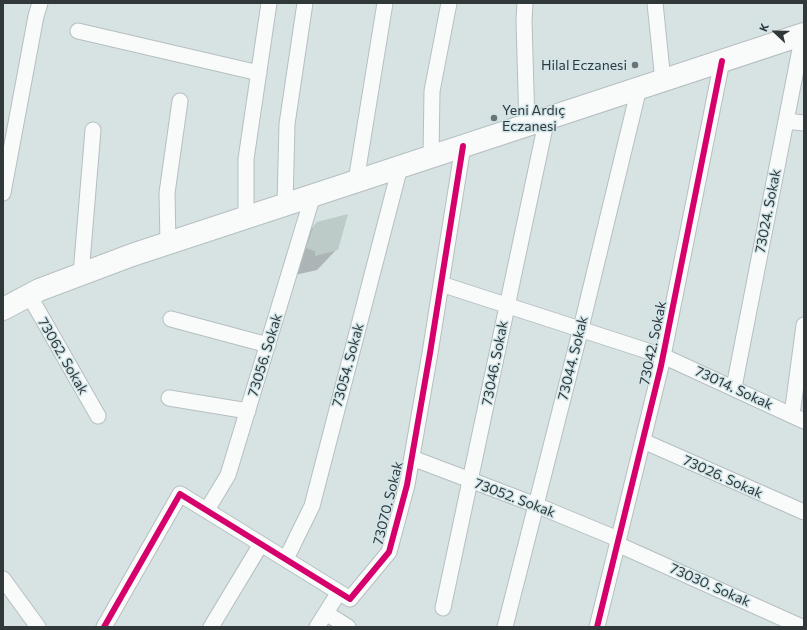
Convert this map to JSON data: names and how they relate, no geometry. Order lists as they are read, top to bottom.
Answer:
{
  "streets": {
    "street": [
      "73024. Sokak",
      "73042. Sokak",
      "73056. Sokak",
      "73062. Sokak",
      "73044. Sokak",
      "73046. Sokak",
      "73054. Sokak",
      "73014. Sokak",
      "73026. Sokak",
      "73052. Sokak",
      "73070. Sokak",
      "73030. Sokak"
    ]
  },
  "crossings": [
    ["73024. Sokak", "73014. Sokak"],
    ["73042. Sokak", "73014. Sokak"],
    ["73042. Sokak", "73026. Sokak"],
    ["73042. Sokak", "73052. Sokak"],
    ["73042. Sokak", "73030. Sokak"],
    ["73056. Sokak", "73070. Sokak"],
    ["73044. Sokak", "73014. Sokak"],
    ["73044. Sokak", "73052. Sokak"],
    ["73046. Sokak", "73014. Sokak"],
    ["73046. Sokak", "73052. Sokak"],
    ["73054. Sokak", "73070. Sokak"],
    ["73014. Sokak", "73070. Sokak"],
    ["73052. Sokak", "73070. Sokak"],
    ["73052. Sokak", "73030. Sokak"]
  ],
  "places": ["Hilal Eczanesi", "Yeni Ardıç Eczanesi"],
  "north": "left"
}
